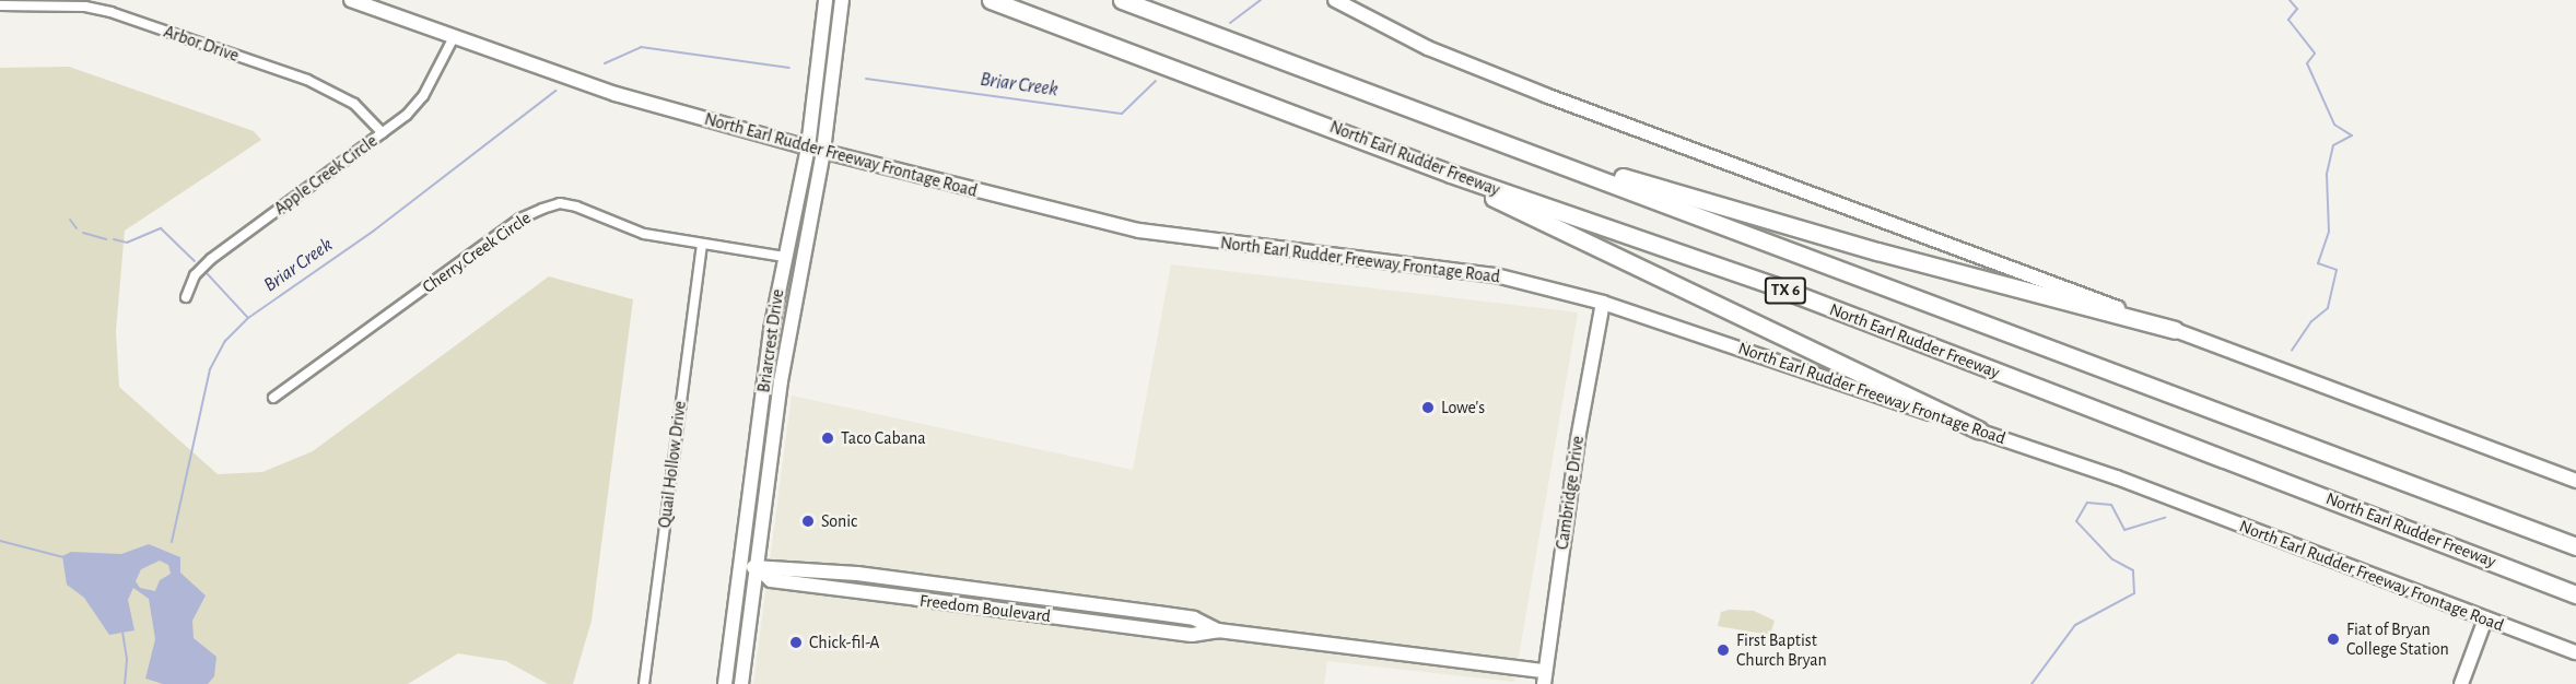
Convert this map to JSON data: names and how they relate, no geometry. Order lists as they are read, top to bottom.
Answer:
{
  "streets": {
    "highway": ["North Earl Rudder Freeway", "TX 6"],
    "main road": [
      "North Earl Rudder Freeway Frontage Road",
      "Briarcrest Drive",
      "Cambridge Drive",
      "Freedom Boulevard"
    ],
    "street": [
      "Arbor Drive",
      "Apple Creek Circle",
      "Cherry Creek Circle",
      "Quail Hollow Drive"
    ]
  },
  "crossings": [
    ["Arbor Drive", "Apple Creek Circle"],
    ["North Earl Rudder Freeway Frontage Road", "Apple Creek Circle"],
    ["North Earl Rudder Freeway Frontage Road", "Briarcrest Drive"],
    ["North Earl Rudder Freeway Frontage Road", "Cambridge Drive"],
    ["Cherry Creek Circle", "Briarcrest Drive"],
    ["Cherry Creek Circle", "Quail Hollow Drive"],
    ["Briarcrest Drive", "Freedom Boulevard"],
    ["Cambridge Drive", "Freedom Boulevard"]
  ],
  "water": ["Briar Creek"],
  "places": [
    "Lowe's",
    "Taco Cabana",
    "Sonic",
    "Fiat of Bryan College Station",
    "Chick-fil-A",
    "First Baptist Church Bryan"
  ]
}
